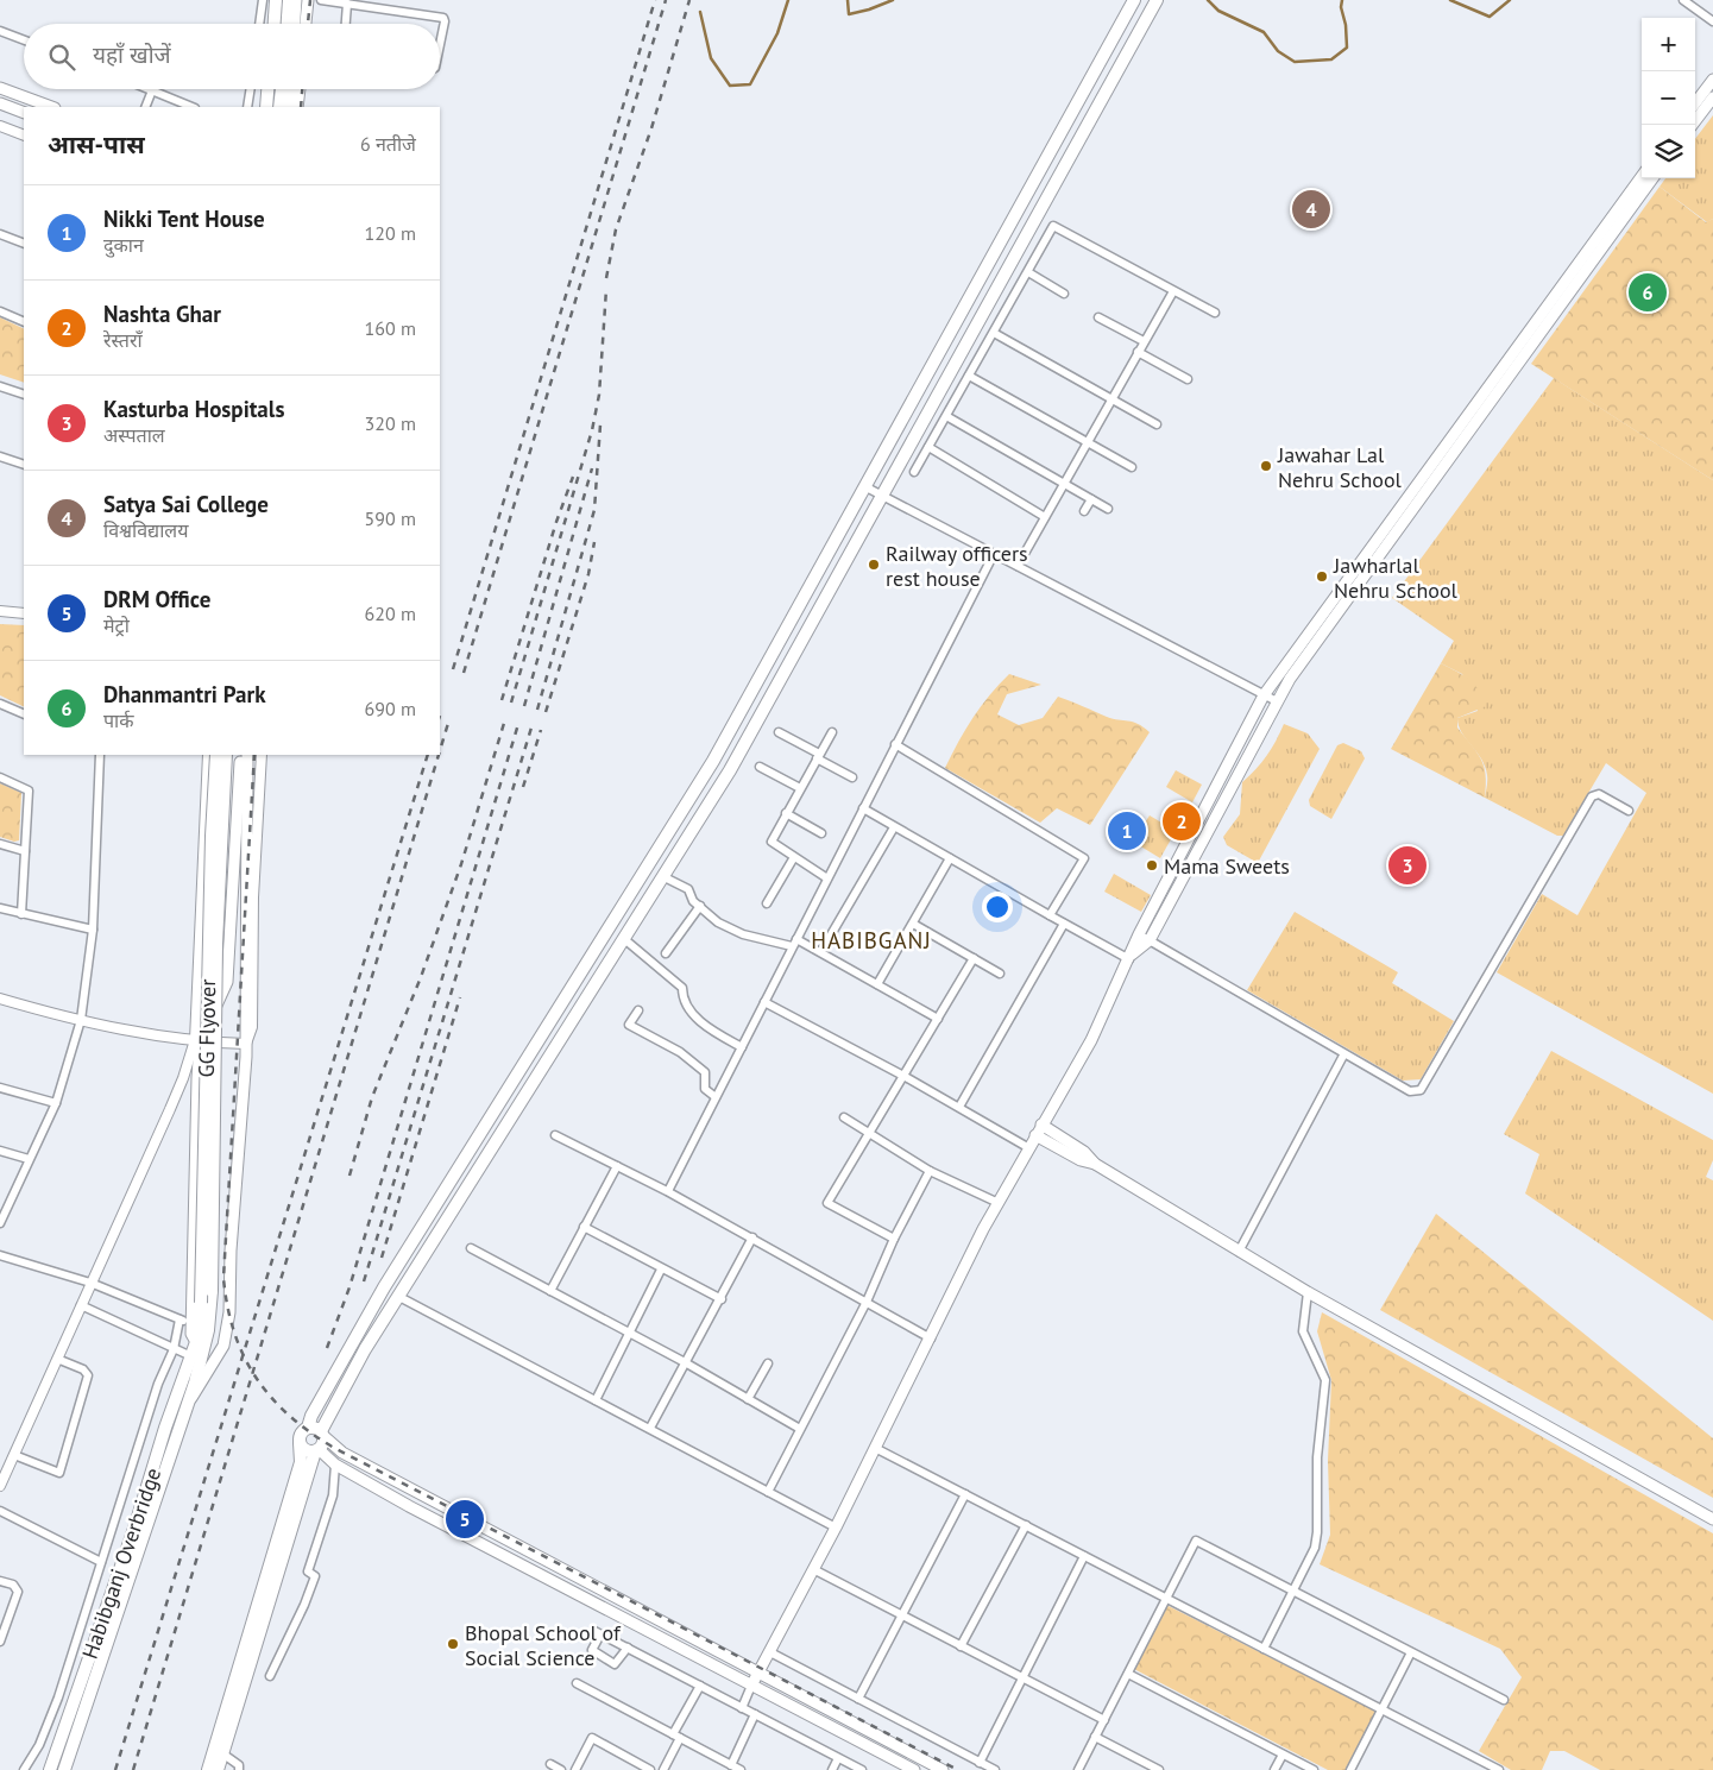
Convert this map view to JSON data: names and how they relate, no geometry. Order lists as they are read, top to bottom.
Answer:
{
  "streets": {
    "main road": ["GG Flyover", "Habibganj Overbridge"]
  },
  "crossings": [
    ["GG Flyover", "Habibganj Overbridge"]
  ],
  "districts": ["HABIBGANJ"],
  "places": [
    "Jawahar Lal Nehru School",
    "Railway officers rest house",
    "Jawharlal Nehru School",
    "Mama Sweets",
    "Bhopal School of Social Science"
  ],
  "page": {
    "map_buttons": ["+", "−"],
    "search": "यहाँ खोजें",
    "heading": ["आस-पास", "6 नतीजे"],
    "list": [
      {
        "mark": "1",
        "name": "Nikki Tent House",
        "note": "दुकान",
        "value": "120 m"
      },
      {
        "mark": "2",
        "name": "Nashta Ghar",
        "note": "रेस्तराँ",
        "value": "160 m"
      },
      {
        "mark": "3",
        "name": "Kasturba Hospitals",
        "note": "अस्पताल",
        "value": "320 m"
      },
      {
        "mark": "4",
        "name": "Satya Sai College",
        "note": "विश्वविद्यालय",
        "value": "590 m"
      },
      {
        "mark": "5",
        "name": "DRM Office",
        "note": "मेट्रो",
        "value": "620 m"
      },
      {
        "mark": "6",
        "name": "Dhanmantri Park",
        "note": "पार्क",
        "value": "690 m"
      }
    ],
    "pins": [
      "4",
      "6",
      "2",
      "1",
      "3",
      "5"
    ]
  }
}
